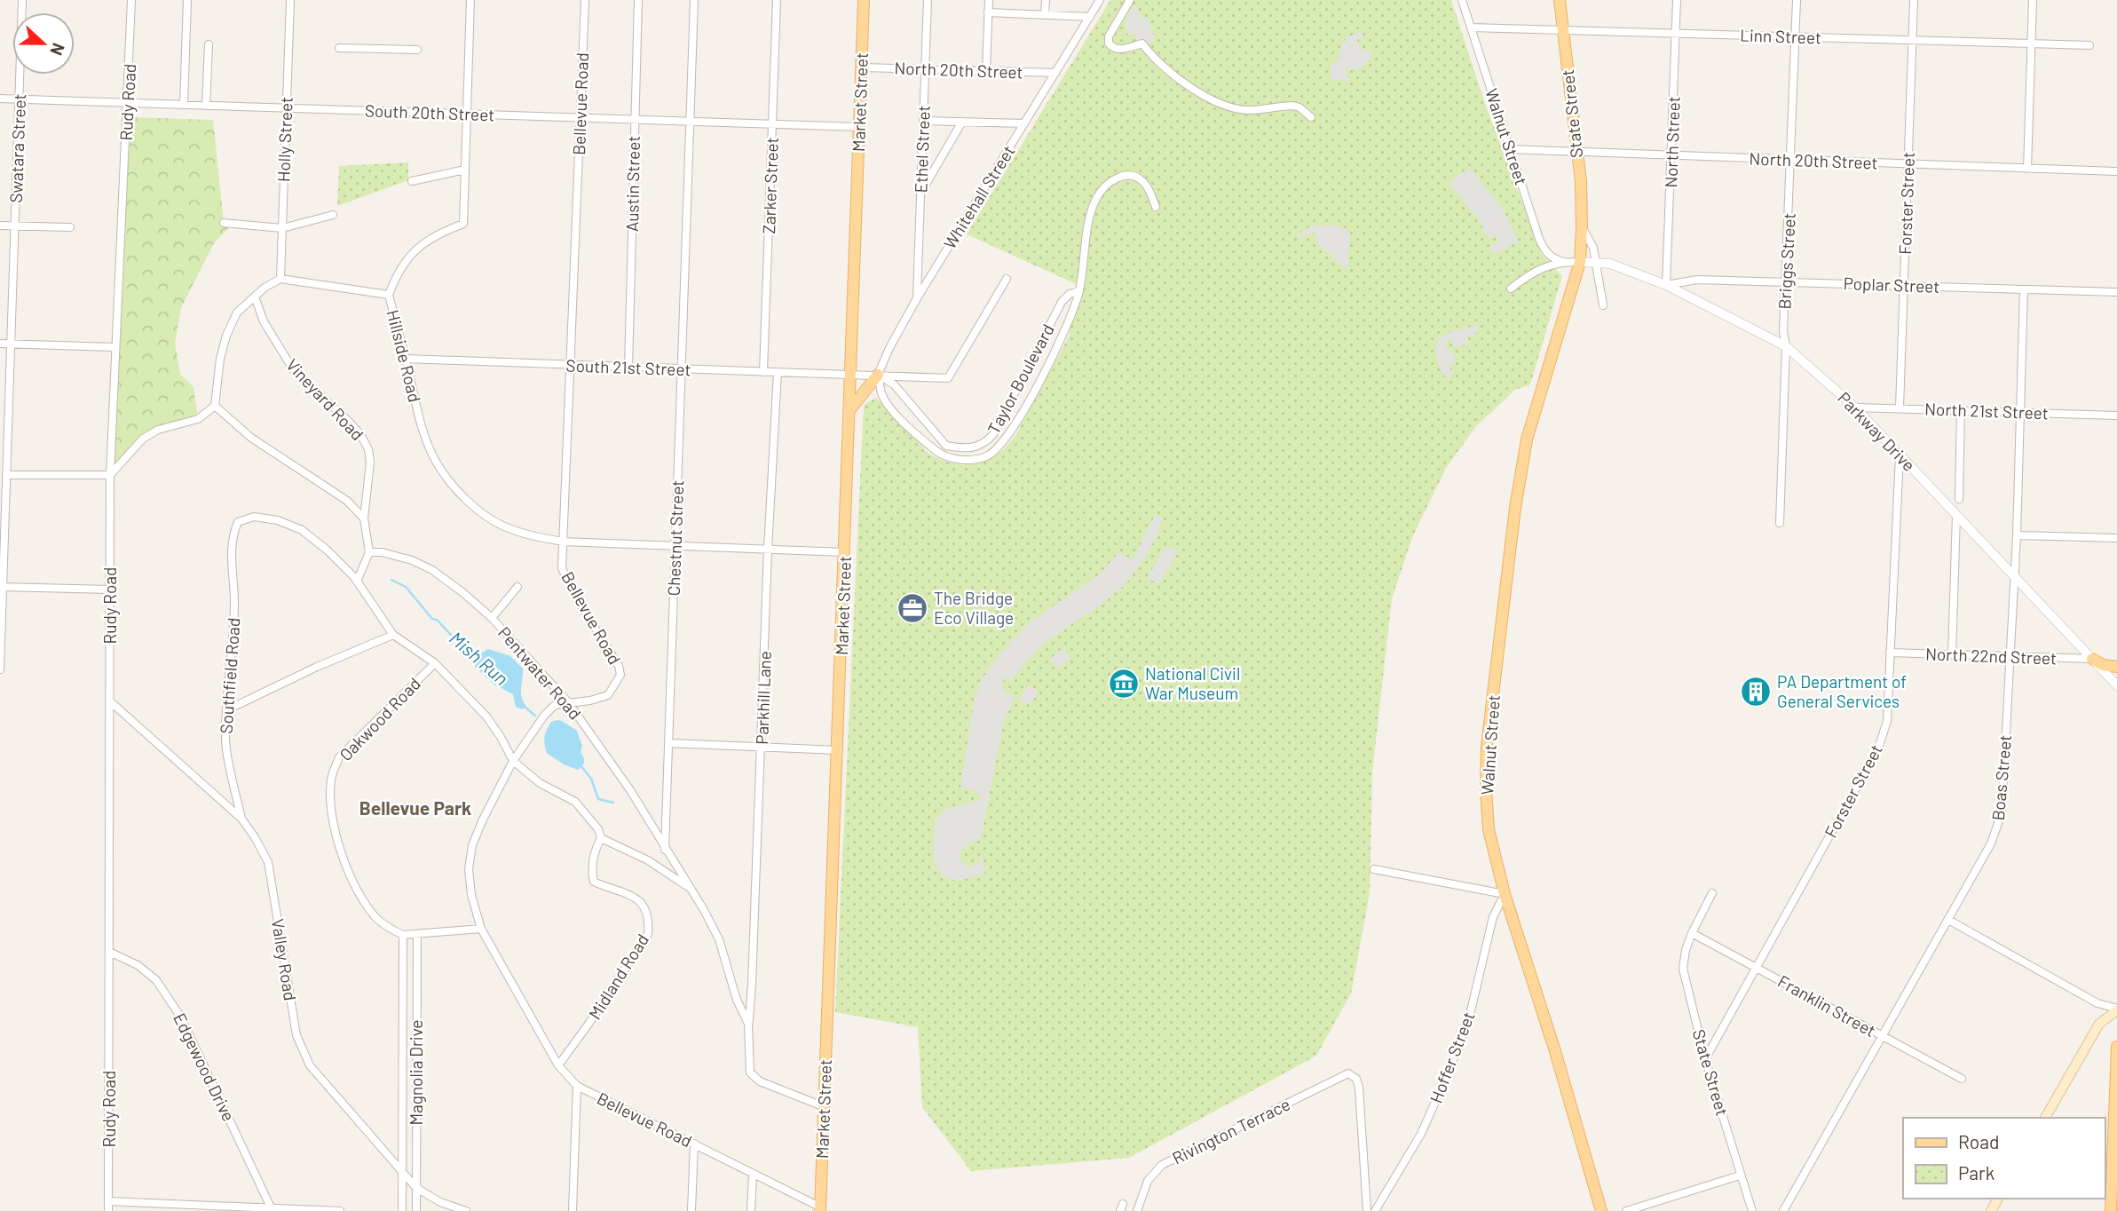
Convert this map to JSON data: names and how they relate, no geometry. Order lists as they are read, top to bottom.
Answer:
{
  "streets": {
    "main road": ["Market Street", "State Street", "Walnut Street"],
    "street": [
      "Linn Street",
      "North 20th Street",
      "Rudy Road",
      "Bellevue Road",
      "South 20th Street",
      "Holly Street",
      "North Street",
      "Swatara Street",
      "Ethel Street",
      "Austin Street",
      "Zarker Street",
      "Whitehall Street",
      "Forster Street",
      "Briggs Street",
      "Poplar Street",
      "Hillside Road",
      "South 21st Street",
      "Taylor Boulevard",
      "Vineyard Road",
      "North 21st Street",
      "Parkway Drive",
      "Chestnut Street",
      "North 22nd Street",
      "Pentwater Road",
      "Southfield Road",
      "Parkhill Lane",
      "Oakwood Road",
      "Boas Street",
      "Valley Road",
      "Midland Road",
      "Franklin Street",
      "Hoffer Street",
      "Edgewood Drive",
      "Magnolia Drive",
      "Rivington Terrace"
    ]
  },
  "crossings": [
    ["Linn Street", "State Street"],
    ["Linn Street", "Walnut Street"],
    ["Linn Street", "North Street"],
    ["Linn Street", "Forster Street"],
    ["Linn Street", "Briggs Street"],
    ["North 20th Street", "Market Street"],
    ["North 20th Street", "State Street"],
    ["North 20th Street", "Walnut Street"],
    ["North 20th Street", "North Street"],
    ["North 20th Street", "Ethel Street"],
    ["North 20th Street", "Whitehall Street"],
    ["North 20th Street", "Forster Street"],
    ["North 20th Street", "Briggs Street"],
    ["Rudy Road", "South 20th Street"],
    ["Rudy Road", "Valley Road"],
    ["Rudy Road", "Edgewood Drive"],
    ["Market Street", "Bellevue Road"],
    ["Market Street", "South 20th Street"],
    ["Market Street", "Hillside Road"],
    ["Market Street", "South 21st Street"],
    ["Bellevue Road", "South 20th Street"],
    ["Bellevue Road", "Hillside Road"],
    ["Bellevue Road", "South 21st Street"],
    ["Bellevue Road", "Pentwater Road"],
    ["Bellevue Road", "Midland Road"],
    ["South 20th Street", "Holly Street"],
    ["South 20th Street", "Swatara Street"],
    ["South 20th Street", "Austin Street"],
    ["South 20th Street", "Zarker Street"],
    ["South 20th Street", "Chestnut Street"],
    ["State Street", "Walnut Street"],
    ["State Street", "Forster Street"],
    ["State Street", "Parkway Drive"],
    ["State Street", "Franklin Street"],
    ["Walnut Street", "Parkway Drive"],
    ["Walnut Street", "Hoffer Street"],
    ["Holly Street", "Hillside Road"],
    ["North Street", "Poplar Street"],
    ["North Street", "Parkway Drive"],
    ["Ethel Street", "Whitehall Street"],
    ["Austin Street", "South 21st Street"],
    ["Zarker Street", "South 21st Street"],
    ["Whitehall Street", "Taylor Boulevard"],
    ["Forster Street", "Poplar Street"],
    ["Forster Street", "North 21st Street"],
    ["Forster Street", "Parkway Drive"],
    ["Forster Street", "North 22nd Street"],
    ["Forster Street", "Franklin Street"],
    ["Briggs Street", "Poplar Street"],
    ["Briggs Street", "Parkway Drive"],
    ["Poplar Street", "Parkway Drive"],
    ["Poplar Street", "Boas Street"],
    ["Hillside Road", "South 21st Street"],
    ["Hillside Road", "Chestnut Street"],
    ["Hillside Road", "Parkhill Lane"],
    ["South 21st Street", "Chestnut Street"],
    ["South 21st Street", "Parkhill Lane"],
    ["Vineyard Road", "Pentwater Road"],
    ["North 21st Street", "Parkway Drive"],
    ["North 21st Street", "Boas Street"],
    ["Parkway Drive", "North 22nd Street"],
    ["Parkway Drive", "Boas Street"],
    ["Chestnut Street", "Pentwater Road"],
    ["North 22nd Street", "Boas Street"],
    ["Southfield Road", "Valley Road"],
    ["Oakwood Road", "Magnolia Drive"],
    ["Boas Street", "Franklin Street"],
    ["Valley Road", "Magnolia Drive"]
  ],
  "districts": ["Bellevue Park"],
  "water": ["Mish Run"],
  "places": {
    "office": ["The Bridge Eco Village"],
    "museum": ["National Civil War Museum"],
    "building": ["PA Department of General Services"]
  },
  "legend": ["Road", "Park"],
  "north": "right"
}
